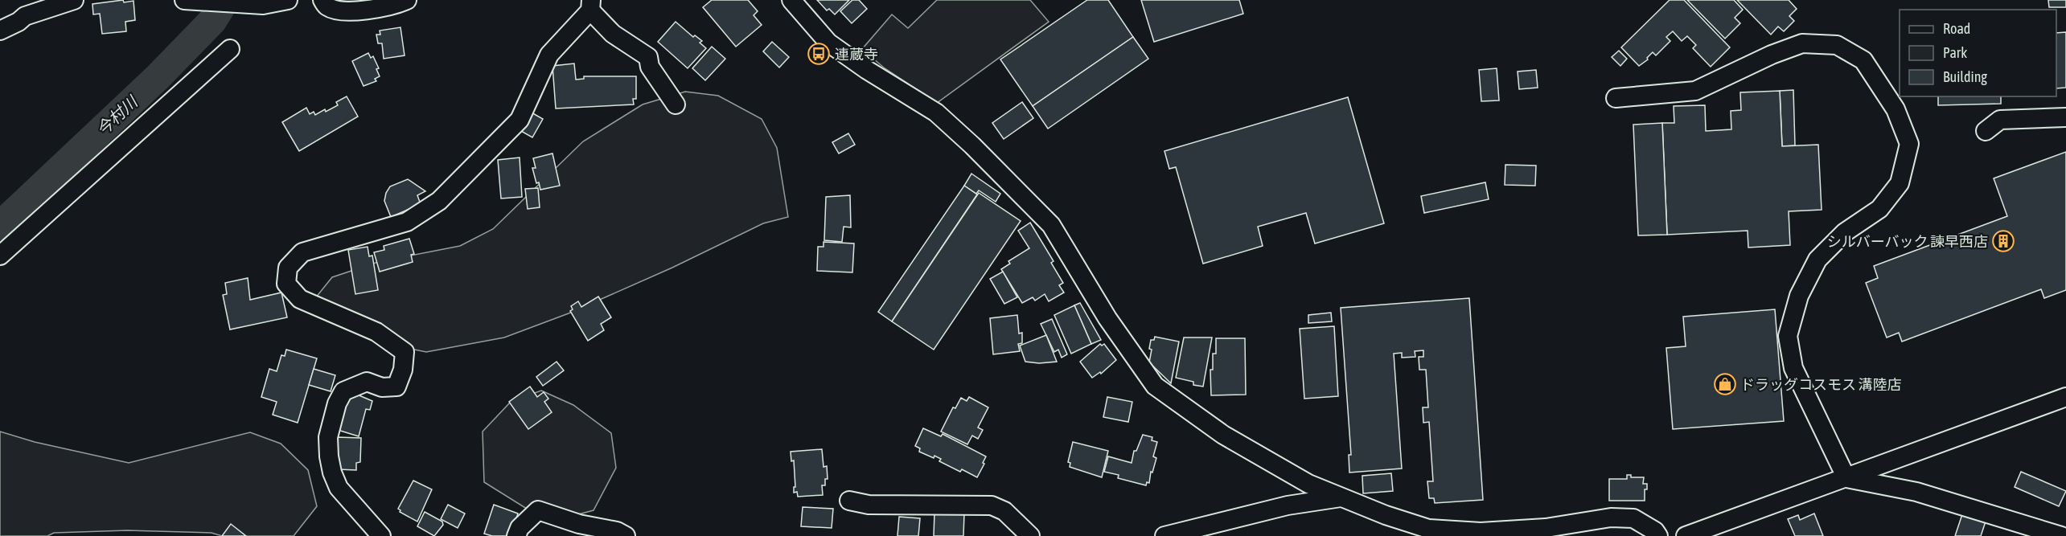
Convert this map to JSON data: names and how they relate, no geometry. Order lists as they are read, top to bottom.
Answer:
{
  "water": ["今村川"],
  "places": {
    "bus stop": ["連蔵寺"],
    "building": ["シルバーバック 諫早西店"],
    "shop": ["ドラッグコスモス 溝陸店"]
  },
  "legend": ["Road", "Park", "Building"]
}
